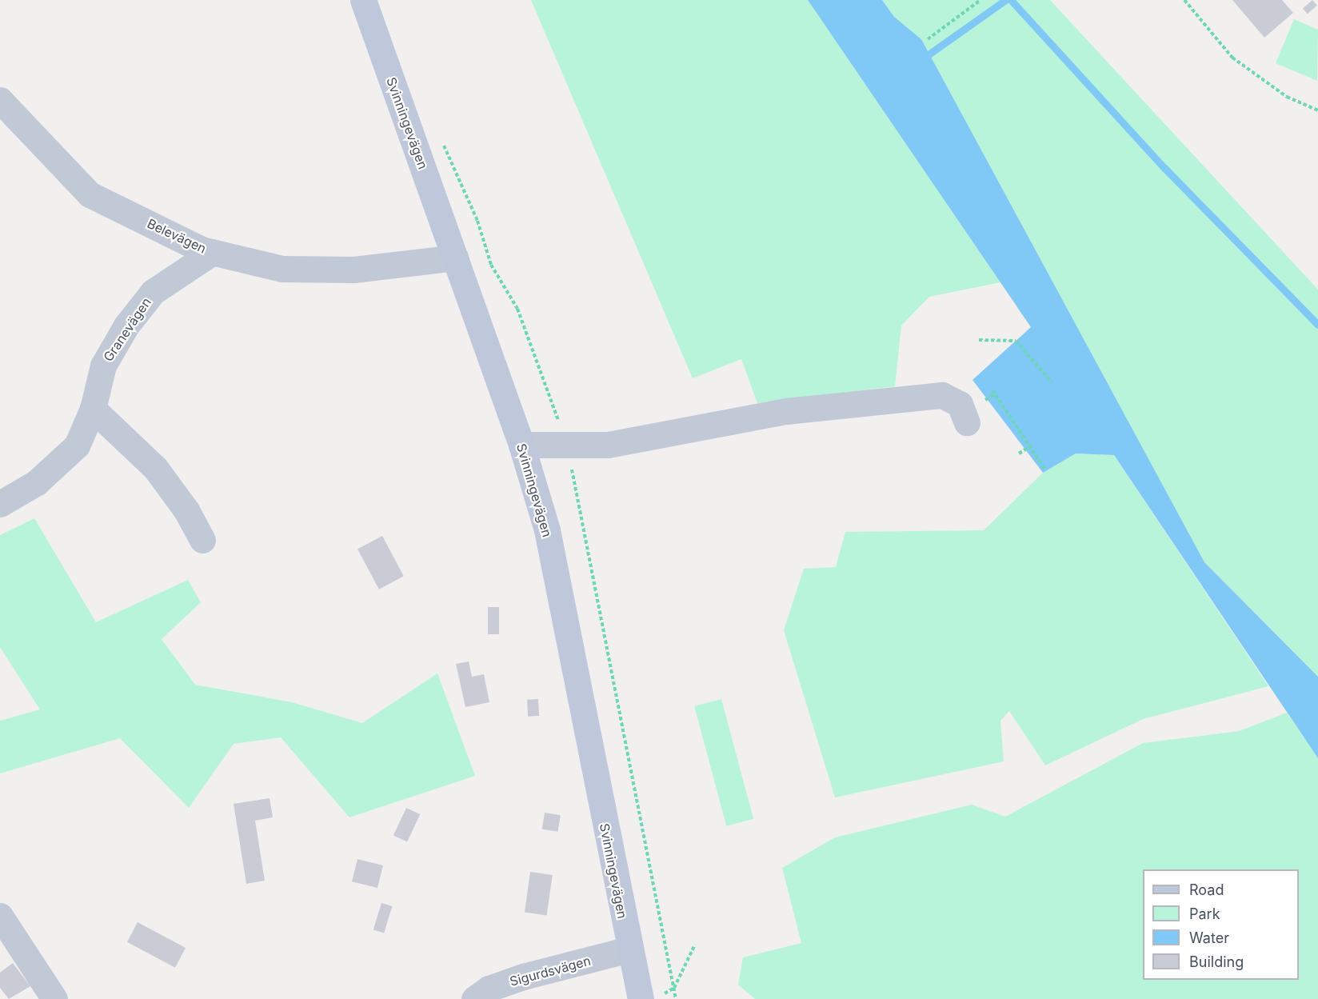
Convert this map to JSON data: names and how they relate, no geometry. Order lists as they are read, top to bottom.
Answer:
{
  "streets": {
    "main road": ["Svinningevägen"],
    "street": ["Belevägen", "Granevägen", "Sigurdsvägen"]
  },
  "crossings": [
    ["Svinningevägen", "Belevägen"],
    ["Svinningevägen", "Sigurdsvägen"],
    ["Belevägen", "Granevägen"]
  ],
  "legend": [
    "Road",
    "Park",
    "Water",
    "Building"
  ]
}
